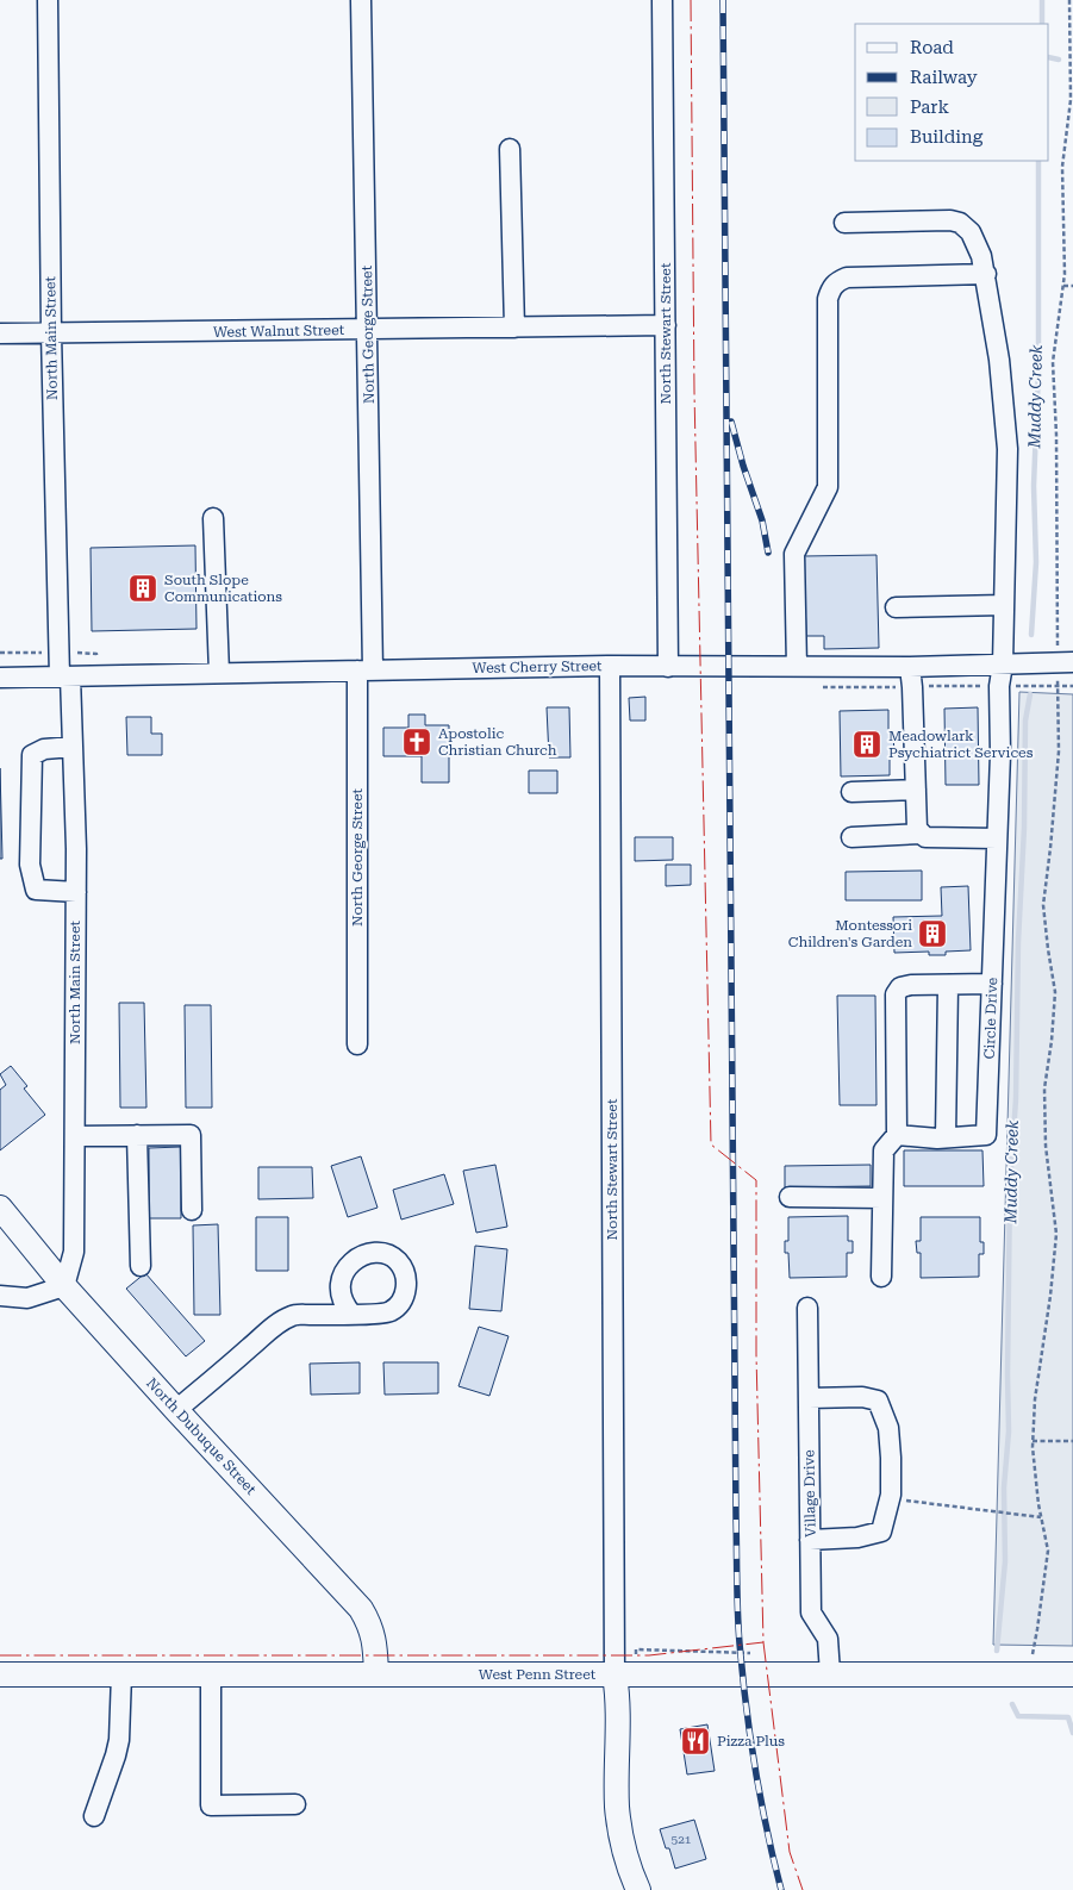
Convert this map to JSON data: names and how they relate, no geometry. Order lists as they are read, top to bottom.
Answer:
{
  "streets": {
    "main road": ["North Dubuque Street", "West Penn Street"],
    "street": [
      "West Walnut Street",
      "North Stewart Street",
      "North George Street",
      "North Main Street",
      "West Cherry Street",
      "Circle Drive",
      "Village Drive"
    ]
  },
  "crossings": [
    ["West Walnut Street", "North Stewart Street"],
    ["West Walnut Street", "North George Street"],
    ["West Walnut Street", "North Main Street"],
    ["North Stewart Street", "West Cherry Street"],
    ["North Stewart Street", "West Penn Street"],
    ["North George Street", "West Cherry Street"],
    ["North Main Street", "West Cherry Street"],
    ["North Main Street", "North Dubuque Street"],
    ["West Cherry Street", "Circle Drive"],
    ["North Dubuque Street", "West Penn Street"],
    ["Village Drive", "West Penn Street"]
  ],
  "water": ["Muddy Creek"],
  "places": {
    "building": ["South Slope Communications", "Meadowlark Psychiatrict Services", "Montessori Children's Garden"],
    "church": ["Apostolic Christian Church"],
    "restaurant": ["Pizza Plus"]
  },
  "house_numbers": ["521"],
  "legend": [
    "Road",
    "Railway",
    "Park",
    "Building"
  ]
}
